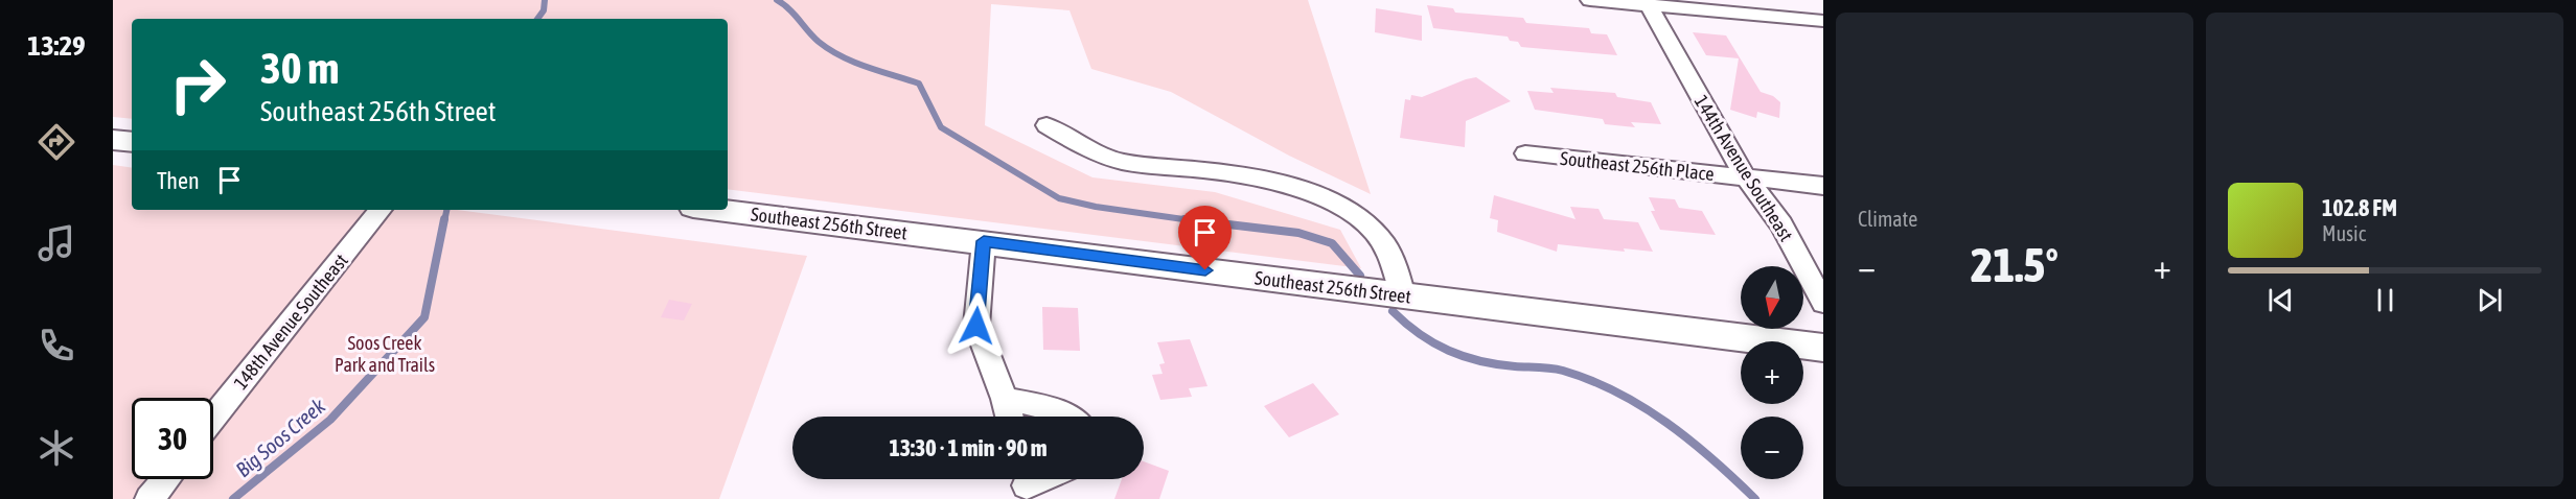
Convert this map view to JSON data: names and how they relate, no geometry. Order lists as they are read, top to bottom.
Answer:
{
  "streets": {
    "main road": ["Southeast 256th Street"],
    "street": ["Southeast 256th Place", "144th Avenue Southeast", "148th Avenue Southeast"]
  },
  "crossings": [
    ["Southeast 256th Place", "144th Avenue Southeast"]
  ],
  "water": ["Big Soos Creek"],
  "parks": ["Soos Creek Park and Trails"],
  "north": "bottom",
  "page": {
    "tabs": "13:29",
    "tile": "Climate",
    "turn": ["30 m", "Southeast 256th Street"],
    "then": "Then",
    "song": ["102.8 FM", "Music"],
    "heat": ["−", "21.5°", "+"],
    "map_buttons": ["+", "−"],
    "limit": "30",
    "trip": "13:30 · 1 min · 90 m"
  }
}
